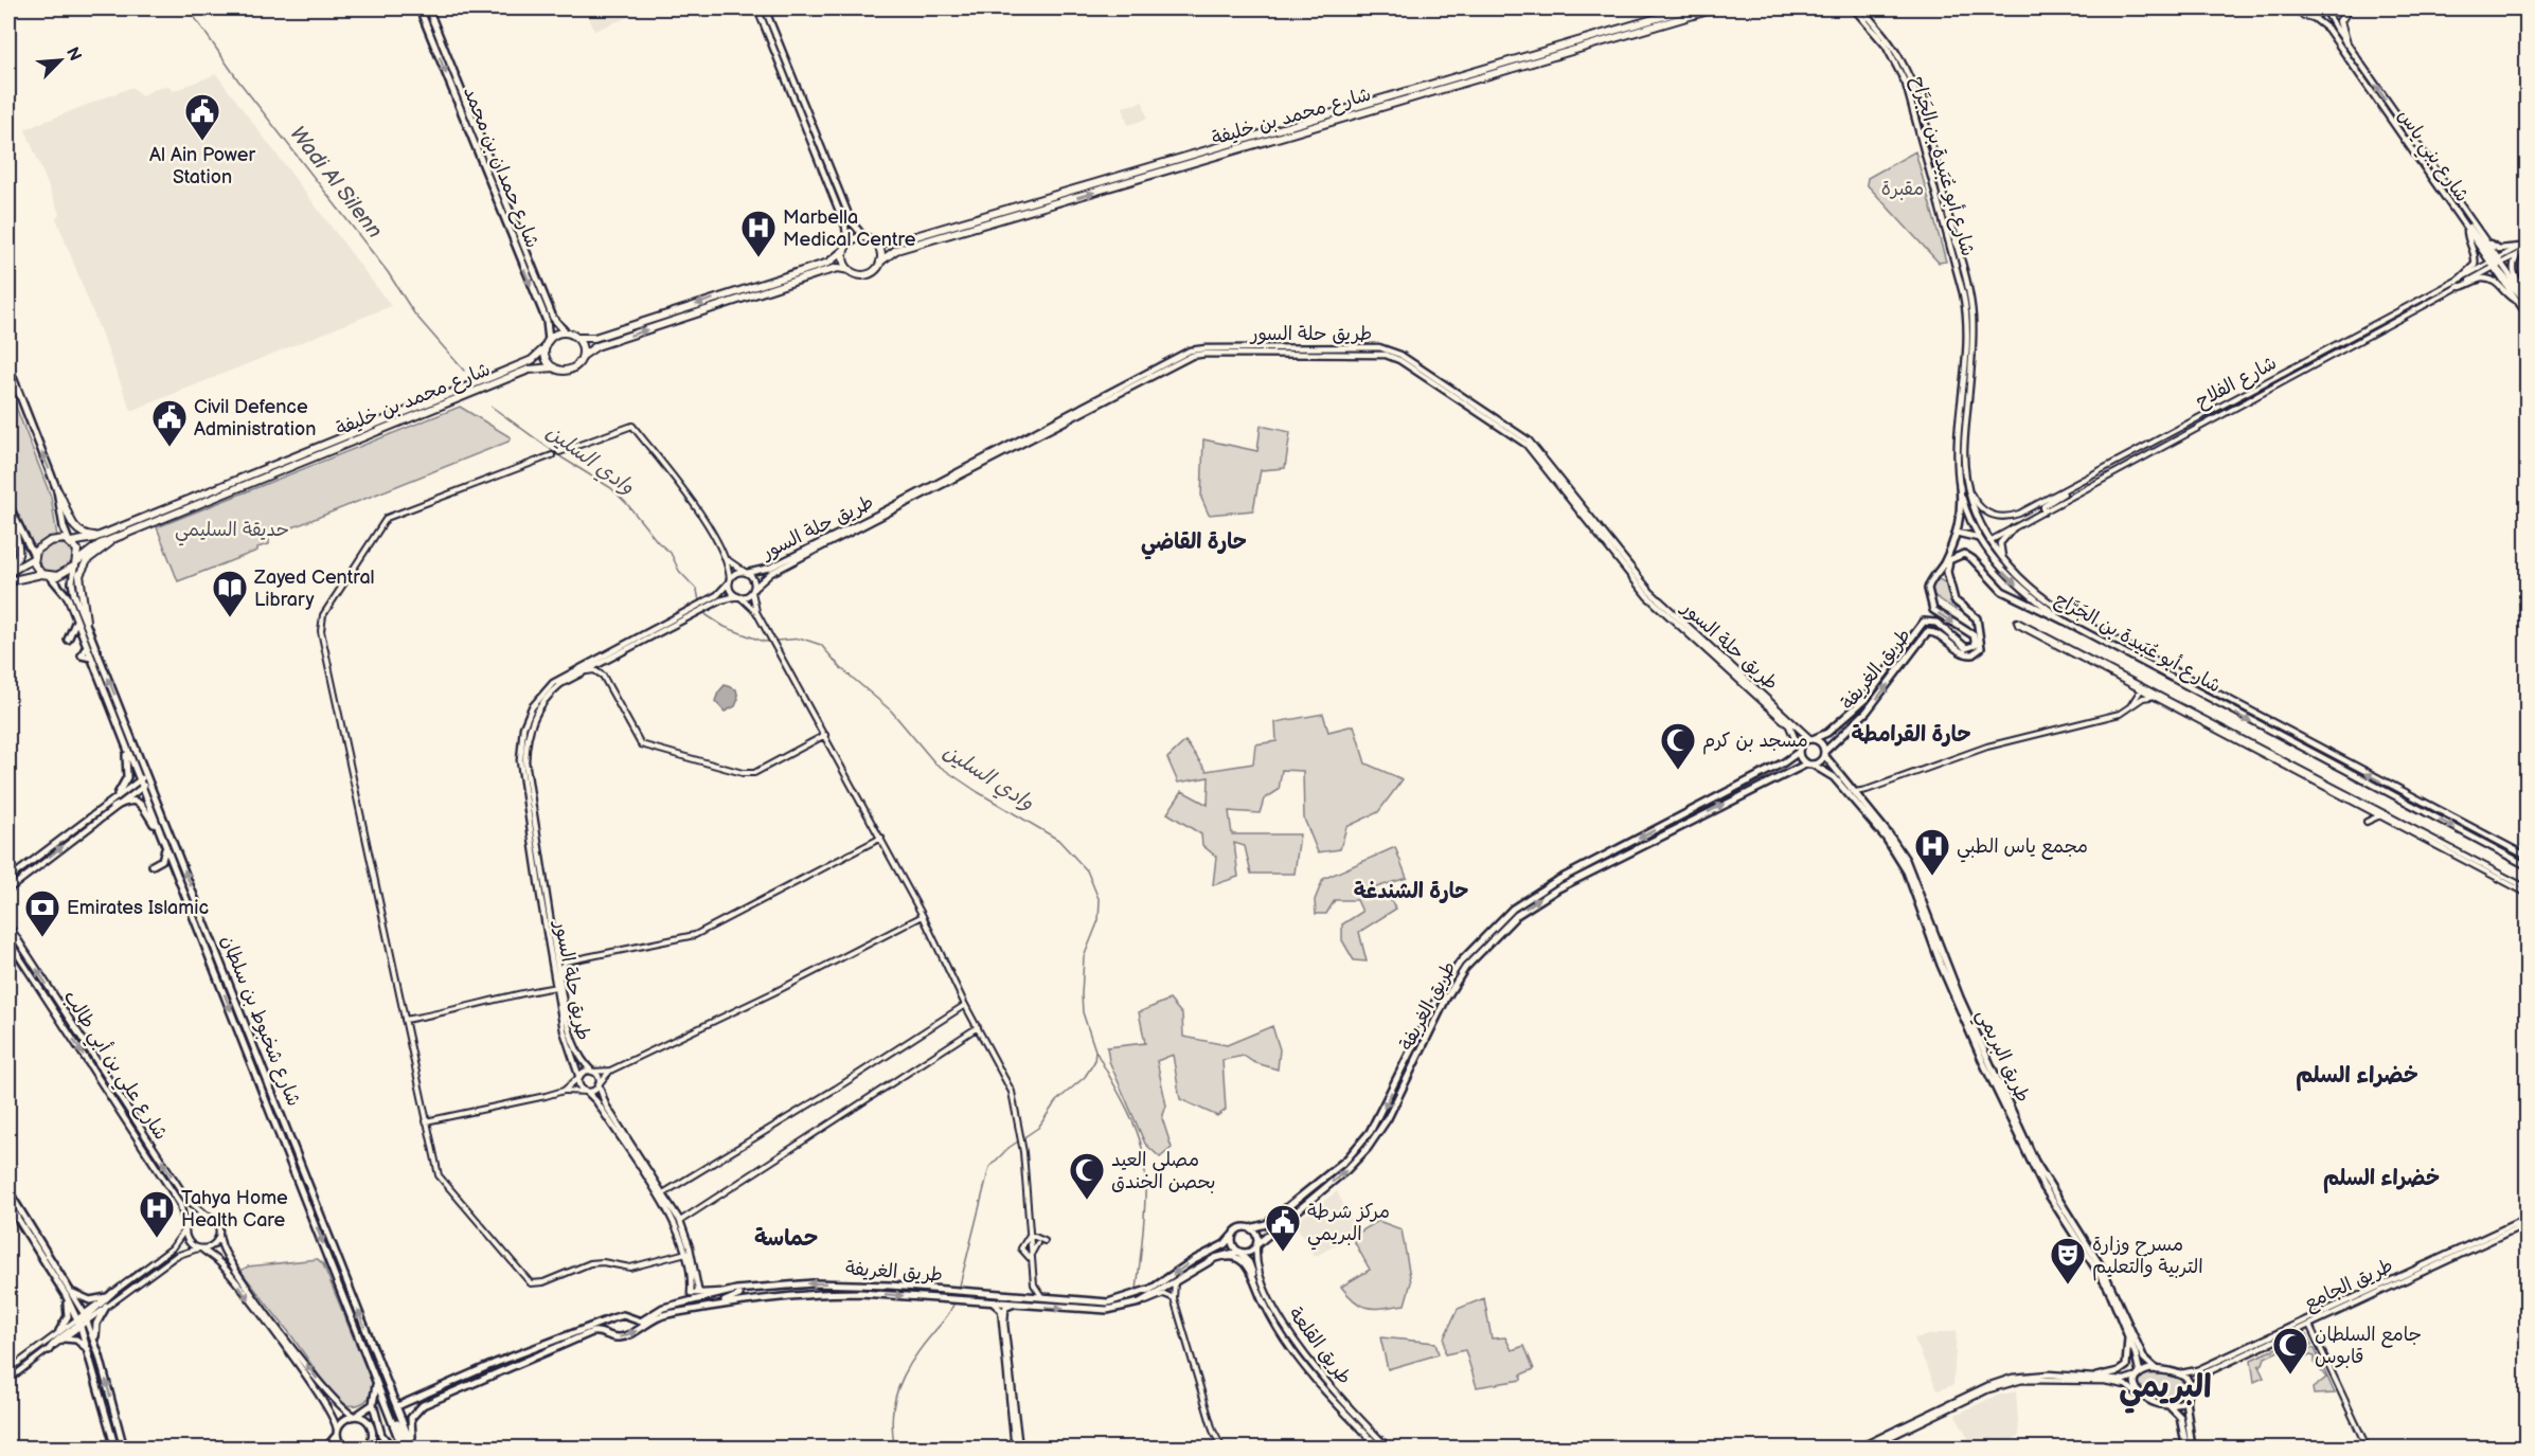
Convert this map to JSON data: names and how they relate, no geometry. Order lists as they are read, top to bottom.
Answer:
{
  "streets": {
    "highway": ["شارع محمد بن خليفة"],
    "main road": [
      "شارع بني ياس",
      "شارع أبو عُبَيدة بن الجَرَّاح",
      "شارع حمدان بن محمد",
      "طريق حلة السور",
      "طريق الغريفة",
      "شارع شخبوط بن سلطان",
      "طريق البريمي",
      "شارع علي بن أبي طالب",
      "طريق الجامع",
      "طريق القلعة"
    ],
    "street": ["شارع الفلاح"]
  },
  "crossings": [
    ["شارع محمد بن خليفة", "شارع حمدان بن محمد"],
    ["شارع محمد بن خليفة", "شارع شخبوط بن سلطان"],
    ["شارع بني ياس", "شارع الفلاح"],
    ["شارع أبو عُبَيدة بن الجَرَّاح", "شارع الفلاح"],
    ["شارع أبو عُبَيدة بن الجَرَّاح", "طريق الغريفة"],
    ["طريق حلة السور", "طريق الغريفة"],
    ["طريق حلة السور", "طريق البريمي"],
    ["طريق الغريفة", "طريق البريمي"],
    ["طريق الغريفة", "طريق القلعة"],
    ["طريق البريمي", "طريق الجامع"]
  ],
  "districts": [
    "حارة القاضي",
    "حارة القرامطة",
    "حارة الشندغة",
    "خضراء السلم",
    "خضراء السلم",
    "حماسة",
    "البريمي"
  ],
  "water": ["Wadi Al Silenn", "وادي السلين"],
  "parks": ["مقبرة", "حديقة السليمي"],
  "places": {
    "public building": ["Al Ain Power Station", "Civil Defence Administration", "مركز شرطة البريمي"],
    "hospital": ["Marbella Medical Centre", "مجمع ياس الطبي", "Tahya Home Health Care"],
    "library": ["Zayed Central Library"],
    "mosque": ["مسجد بن كرم", "مصلى العيد بحصن الخندق", "جامع السلطان قابوس"],
    "bank": ["Emirates Islamic"],
    "theatre": ["مسرح وزارة التربية والتعليم"]
  },
  "north": "top right"
}
